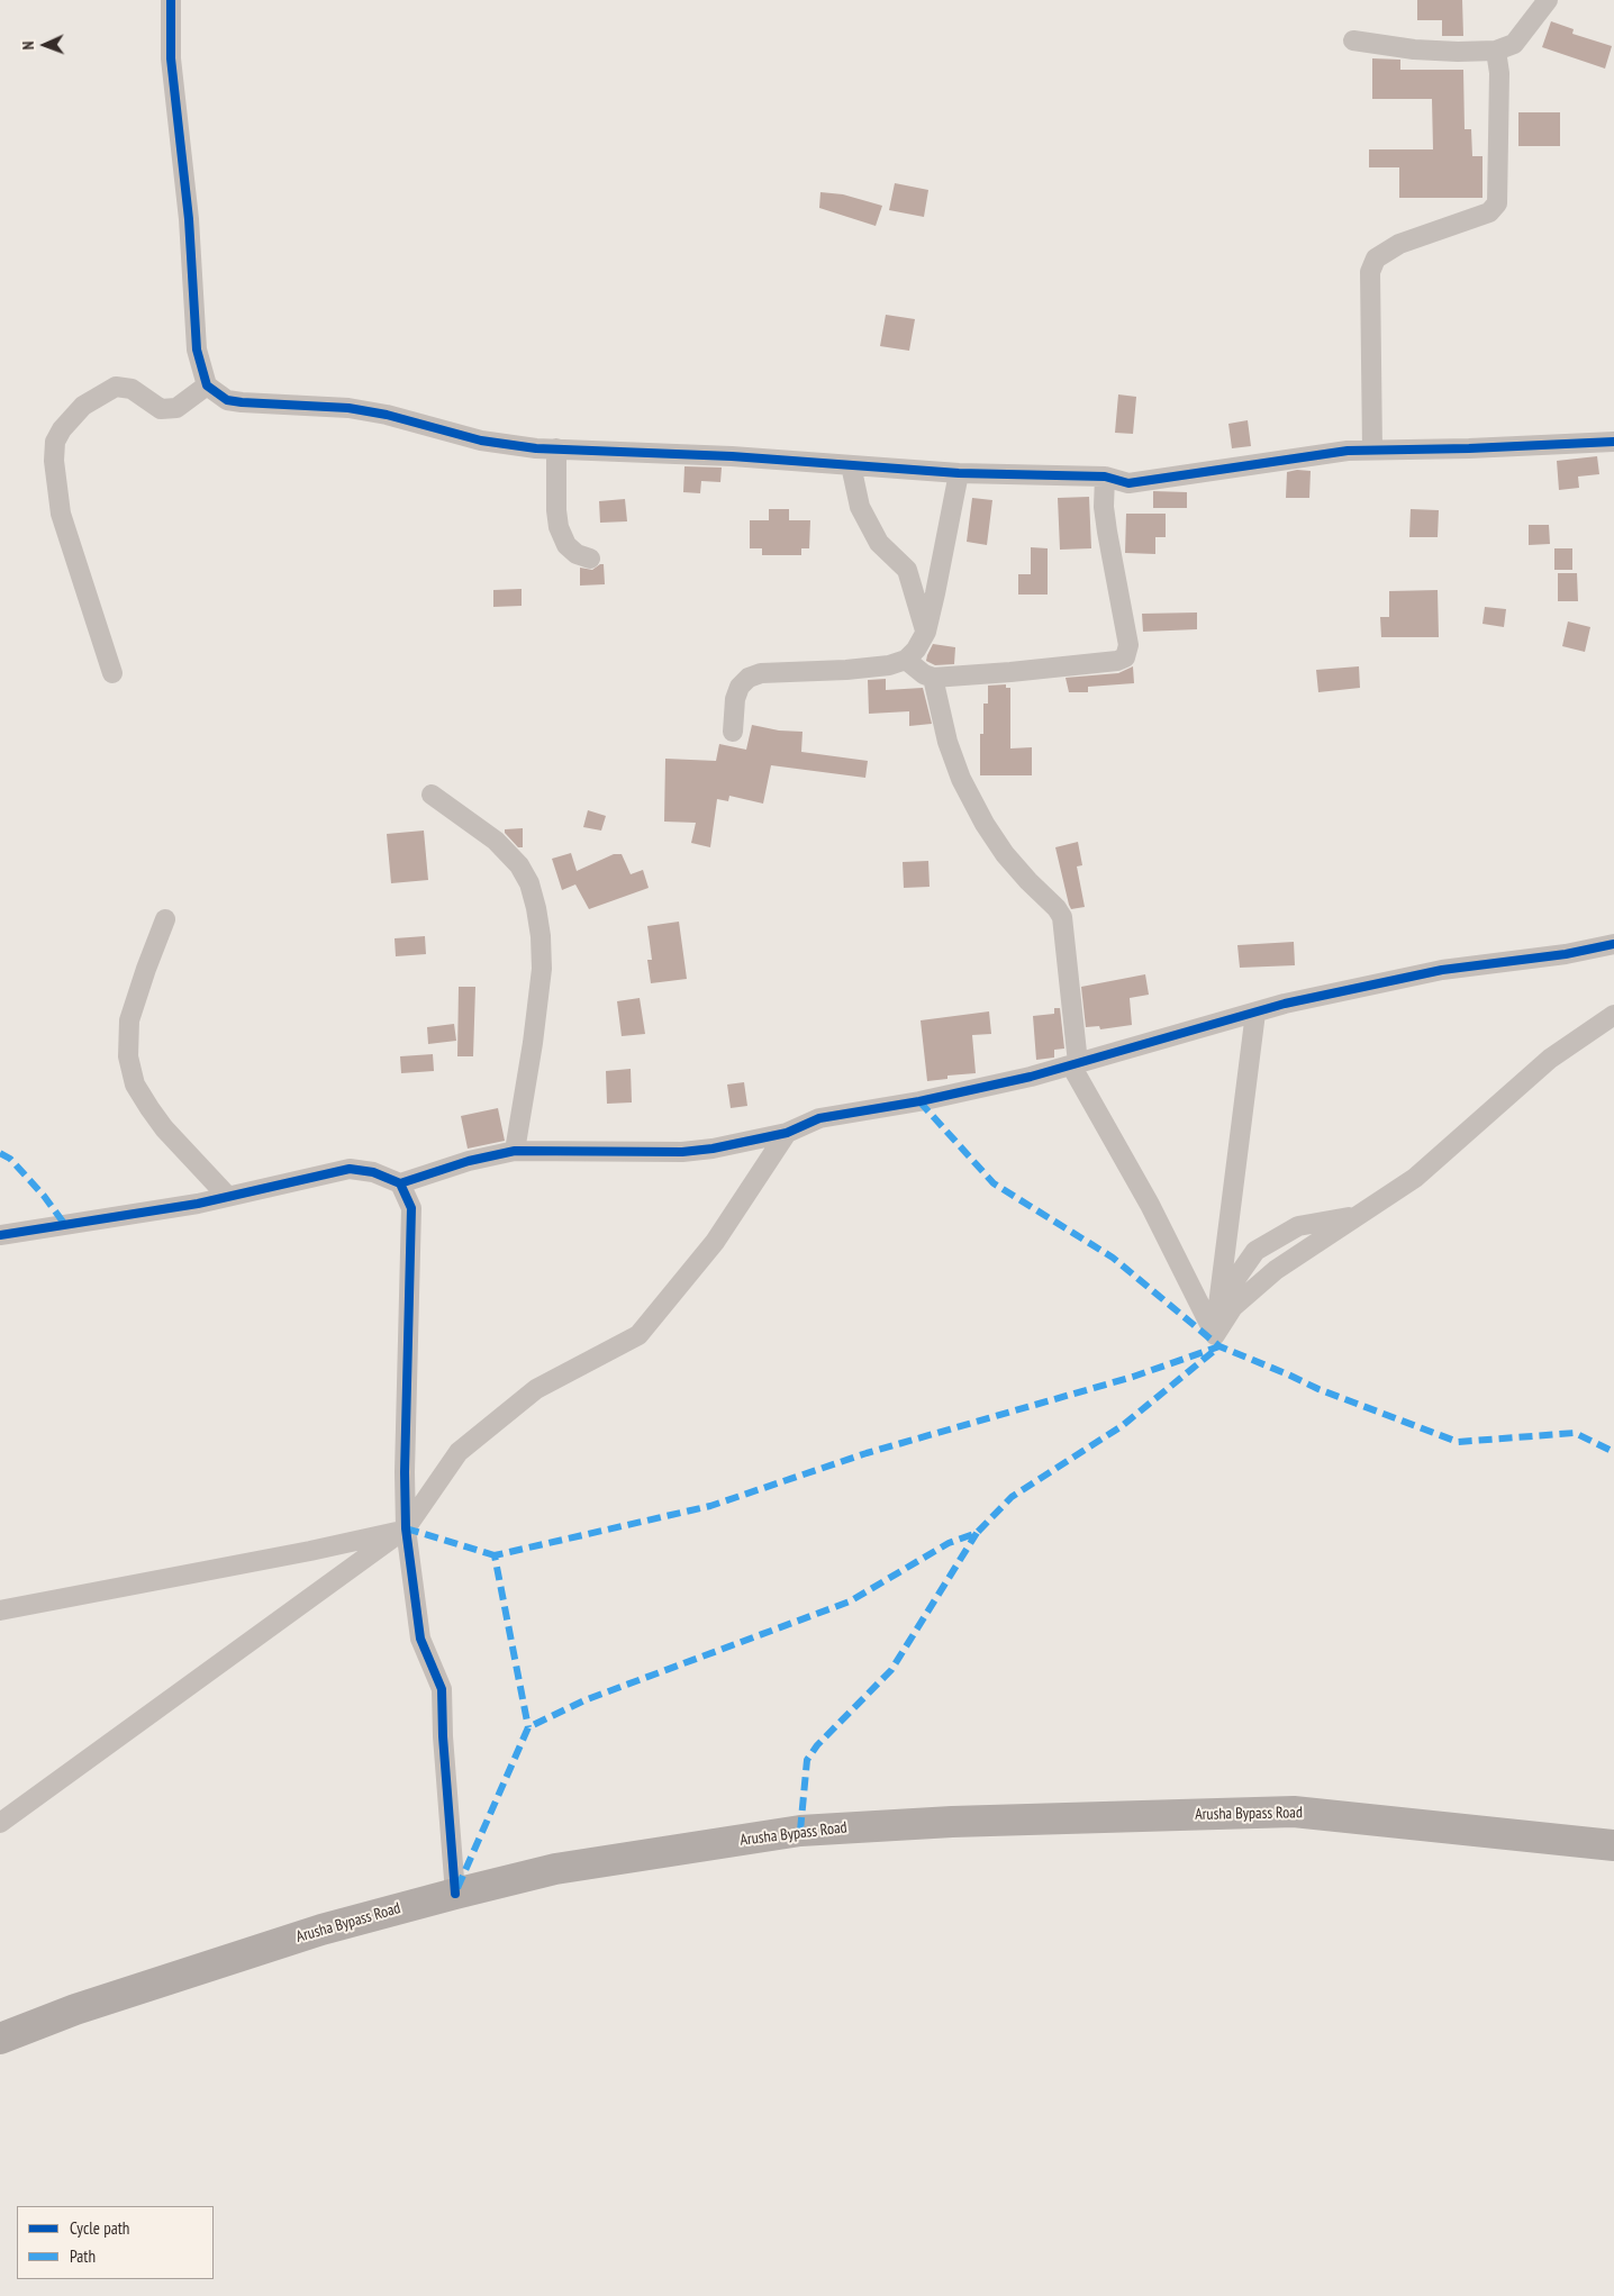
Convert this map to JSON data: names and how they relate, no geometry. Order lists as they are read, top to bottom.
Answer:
{
  "streets": {
    "main road": ["Arusha Bypass Road"]
  },
  "legend": ["Cycle path", "Path"],
  "north": "left"
}
